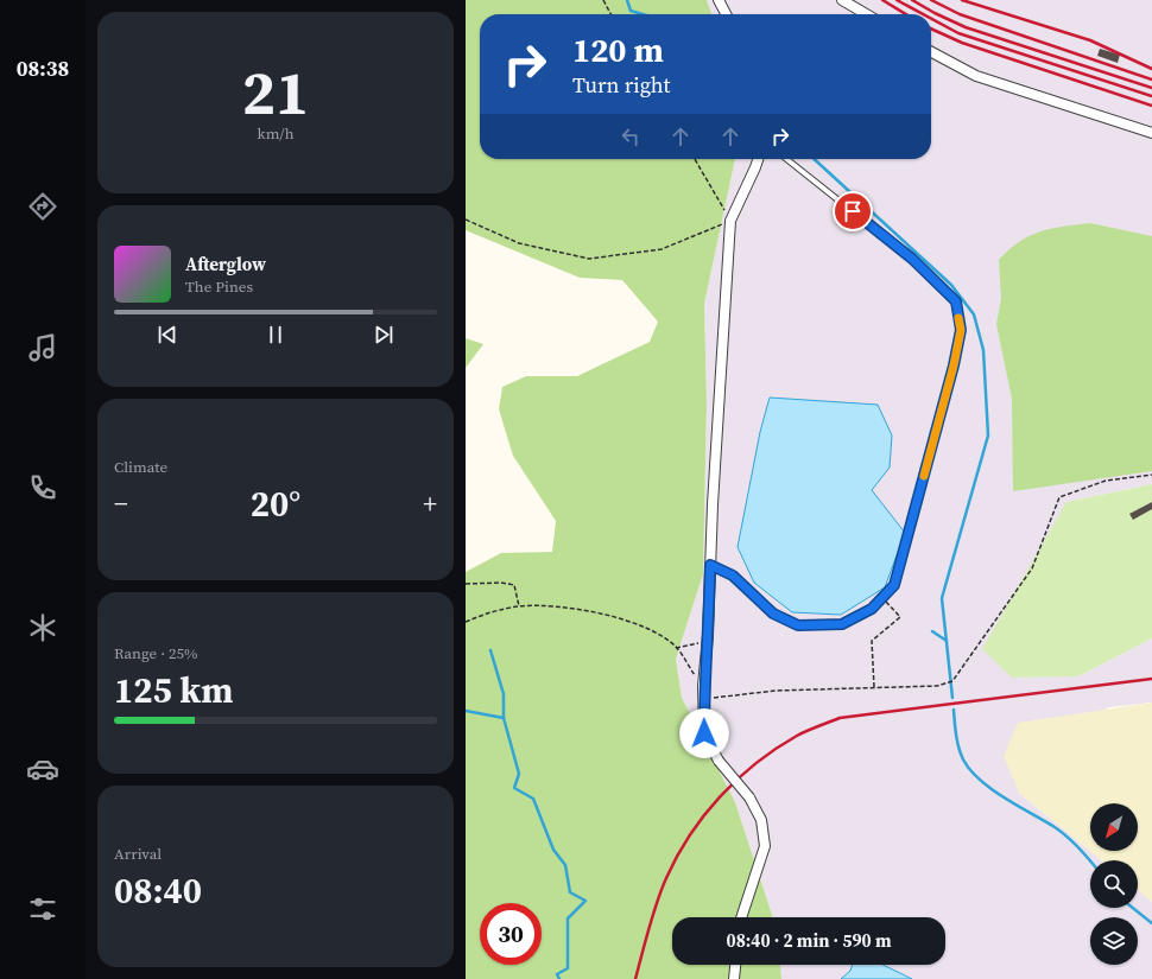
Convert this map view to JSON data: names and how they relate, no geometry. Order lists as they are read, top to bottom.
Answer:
{
  "north": "bottom left",
  "page": {
    "tabs": "08:38",
    "tile": [
      ["21", "km/h"],
      "Climate",
      ["Range · 25%", "125 km"],
      ["Arrival", "08:40"]
    ],
    "turn": ["120 m", "Turn right"],
    "song": ["Afterglow", "The Pines"],
    "heat": ["−", "20°", "+"],
    "limit": "30",
    "trip": "08:40 · 2 min · 590 m"
  }
}
